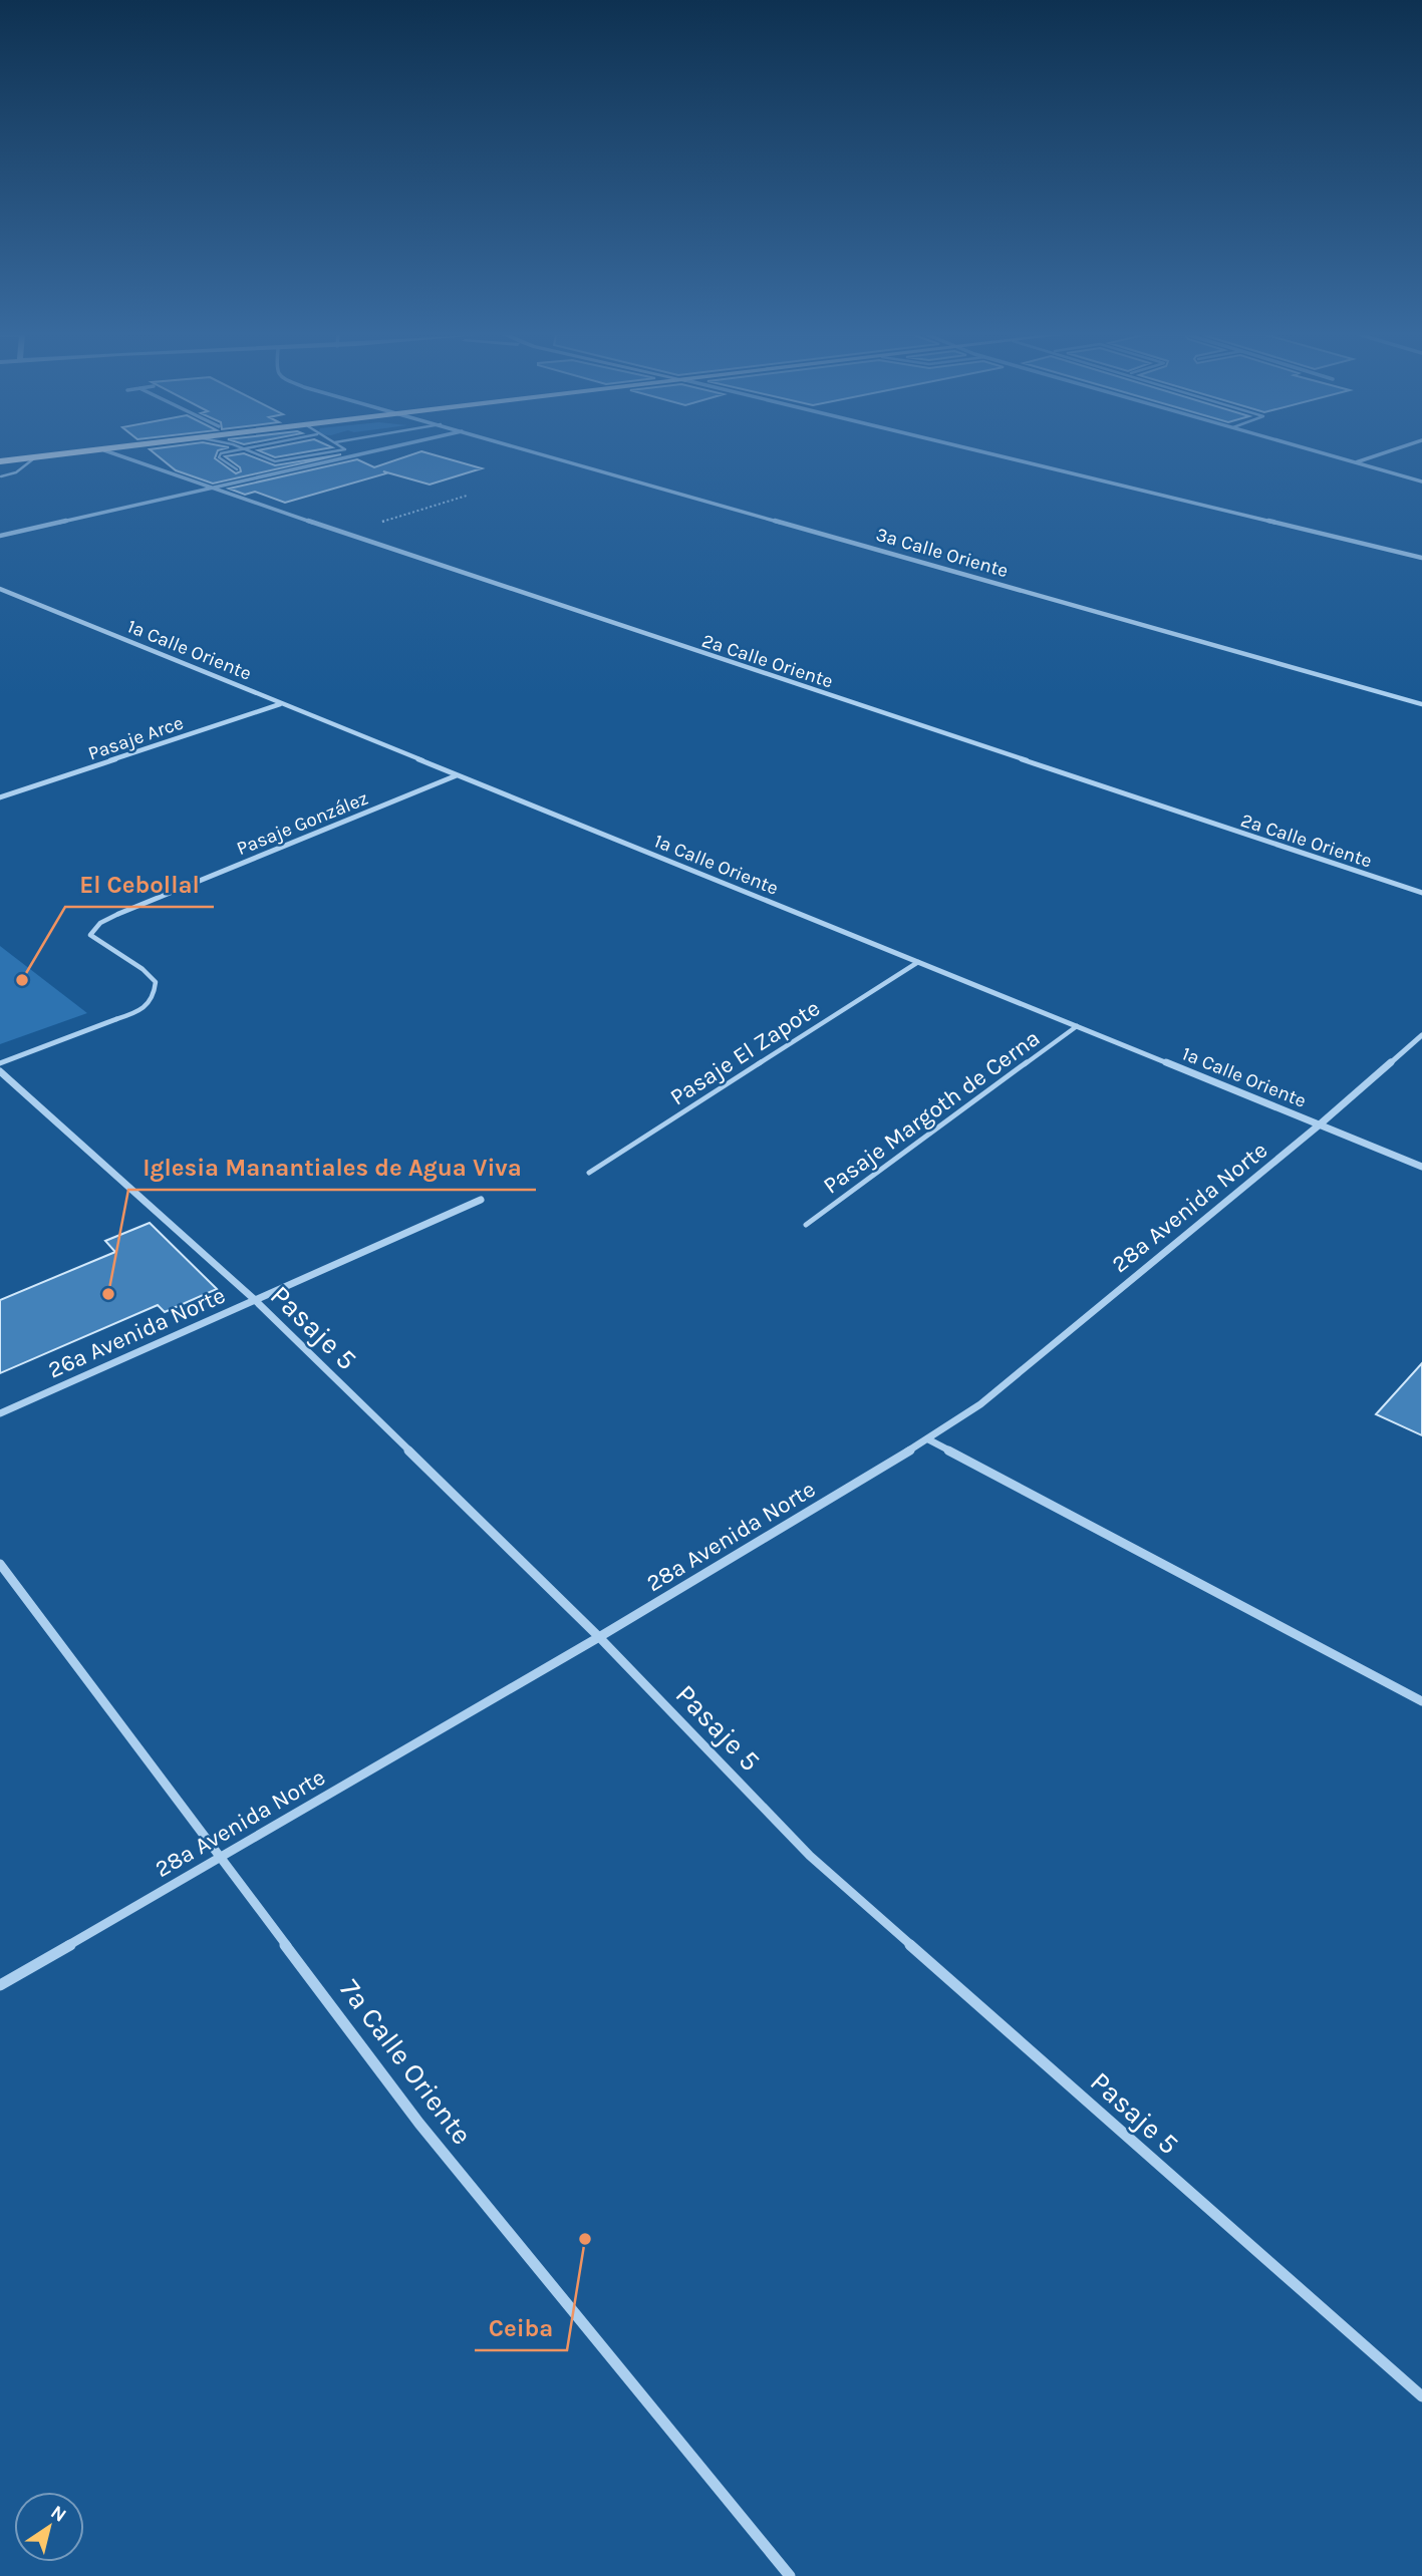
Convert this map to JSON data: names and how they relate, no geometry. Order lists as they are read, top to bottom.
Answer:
{
  "streets": {
    "street": [
      "3a Calle Oriente",
      "1a Calle Oriente",
      "2a Calle Oriente",
      "Pasaje Arce",
      "Pasaje González",
      "28a Avenida Norte",
      "Pasaje 5",
      "26a Avenida Norte",
      "7a Calle Oriente"
    ],
    "lane": ["Pasaje El Zapote", "Pasaje Margoth de Cerna"]
  },
  "crossings": [
    ["1a Calle Oriente", "Pasaje Arce"],
    ["1a Calle Oriente", "Pasaje González"],
    ["1a Calle Oriente", "Pasaje El Zapote"],
    ["1a Calle Oriente", "Pasaje Margoth de Cerna"],
    ["1a Calle Oriente", "28a Avenida Norte"],
    ["28a Avenida Norte", "Pasaje 5"],
    ["28a Avenida Norte", "7a Calle Oriente"],
    ["Pasaje 5", "26a Avenida Norte"]
  ],
  "places": ["El Cebollal", "Iglesia Manantiales de Agua Viva", "Ceiba"],
  "north": "top right"
}
